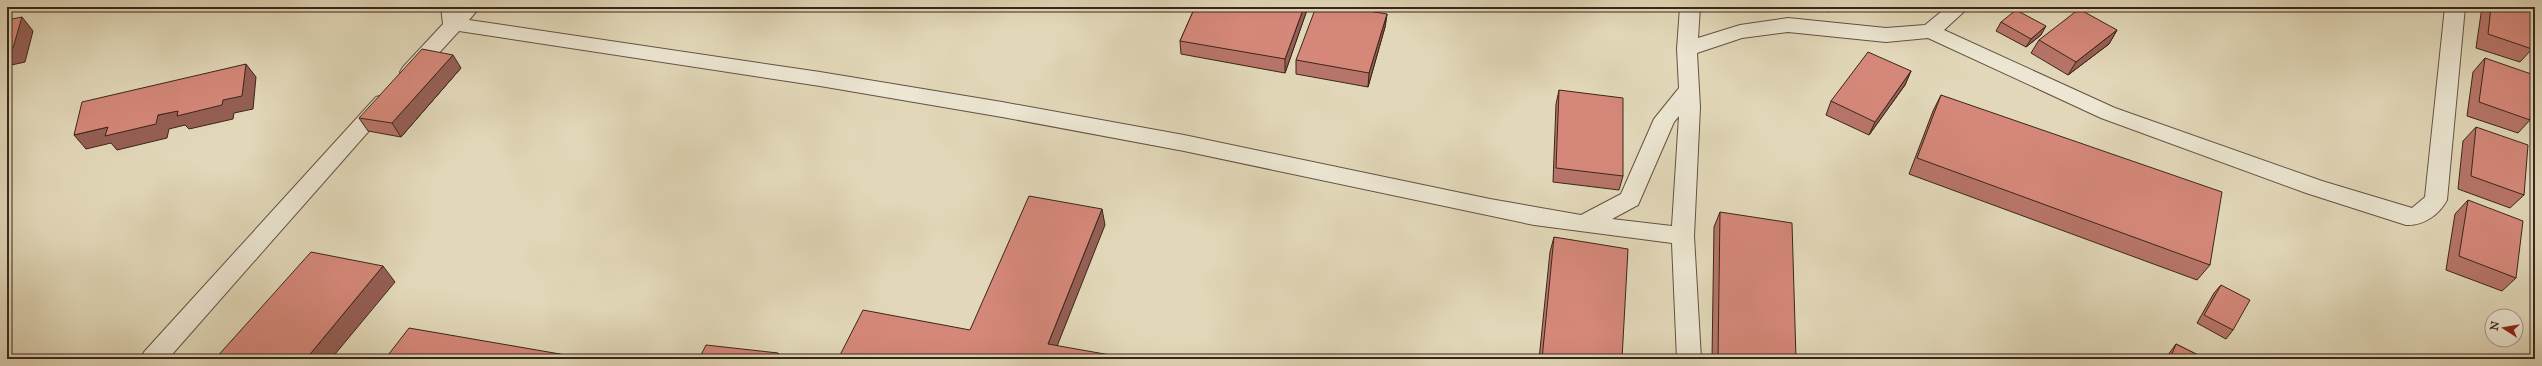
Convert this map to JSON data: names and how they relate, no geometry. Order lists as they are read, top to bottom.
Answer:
{
  "north": "left"
}
